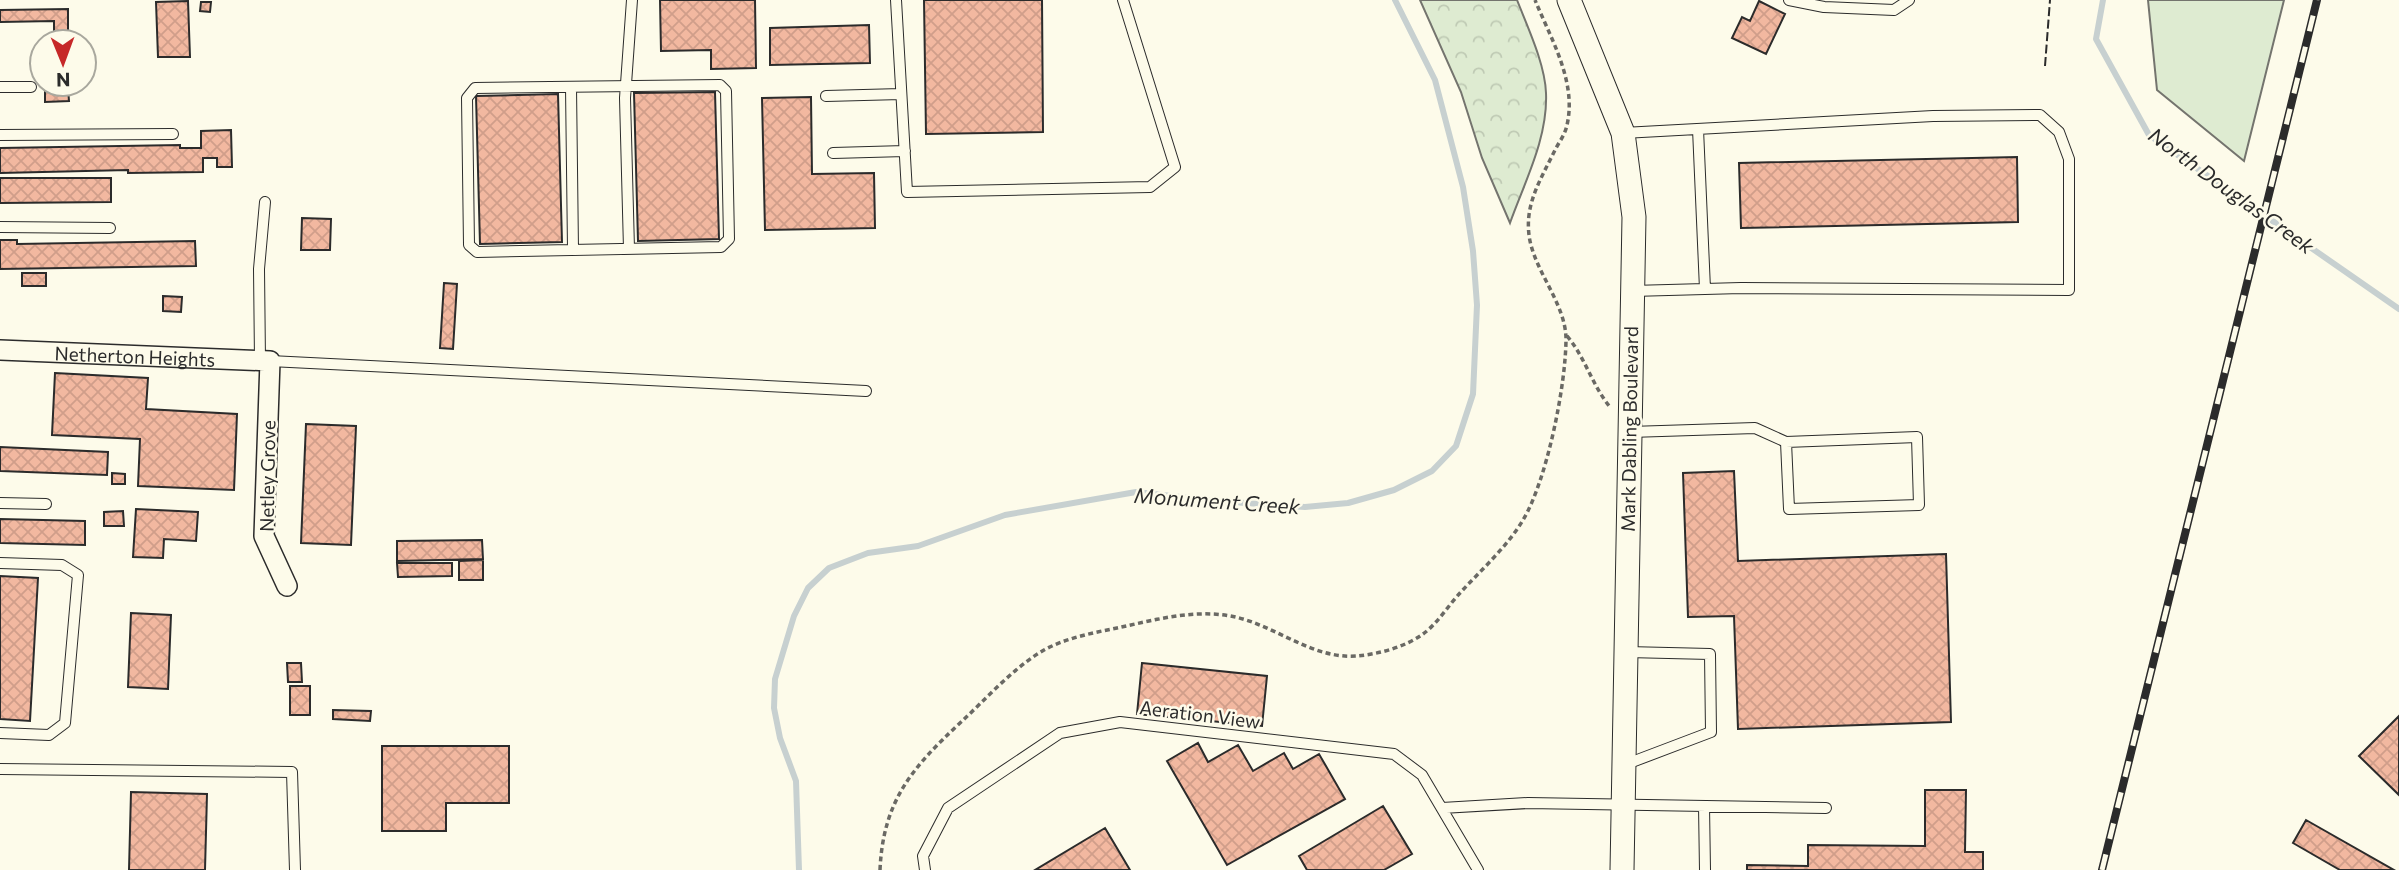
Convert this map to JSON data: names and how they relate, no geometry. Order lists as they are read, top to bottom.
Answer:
{
  "streets": {
    "street": ["Netherton Heights", "Mark Dabling Boulevard", "Netley Grove"],
    "lane": ["Aeration View"]
  },
  "crossings": [
    ["Netherton Heights", "Netley Grove"]
  ],
  "water": ["North Douglas Creek", "Monument Creek"],
  "north": "bottom"
}
